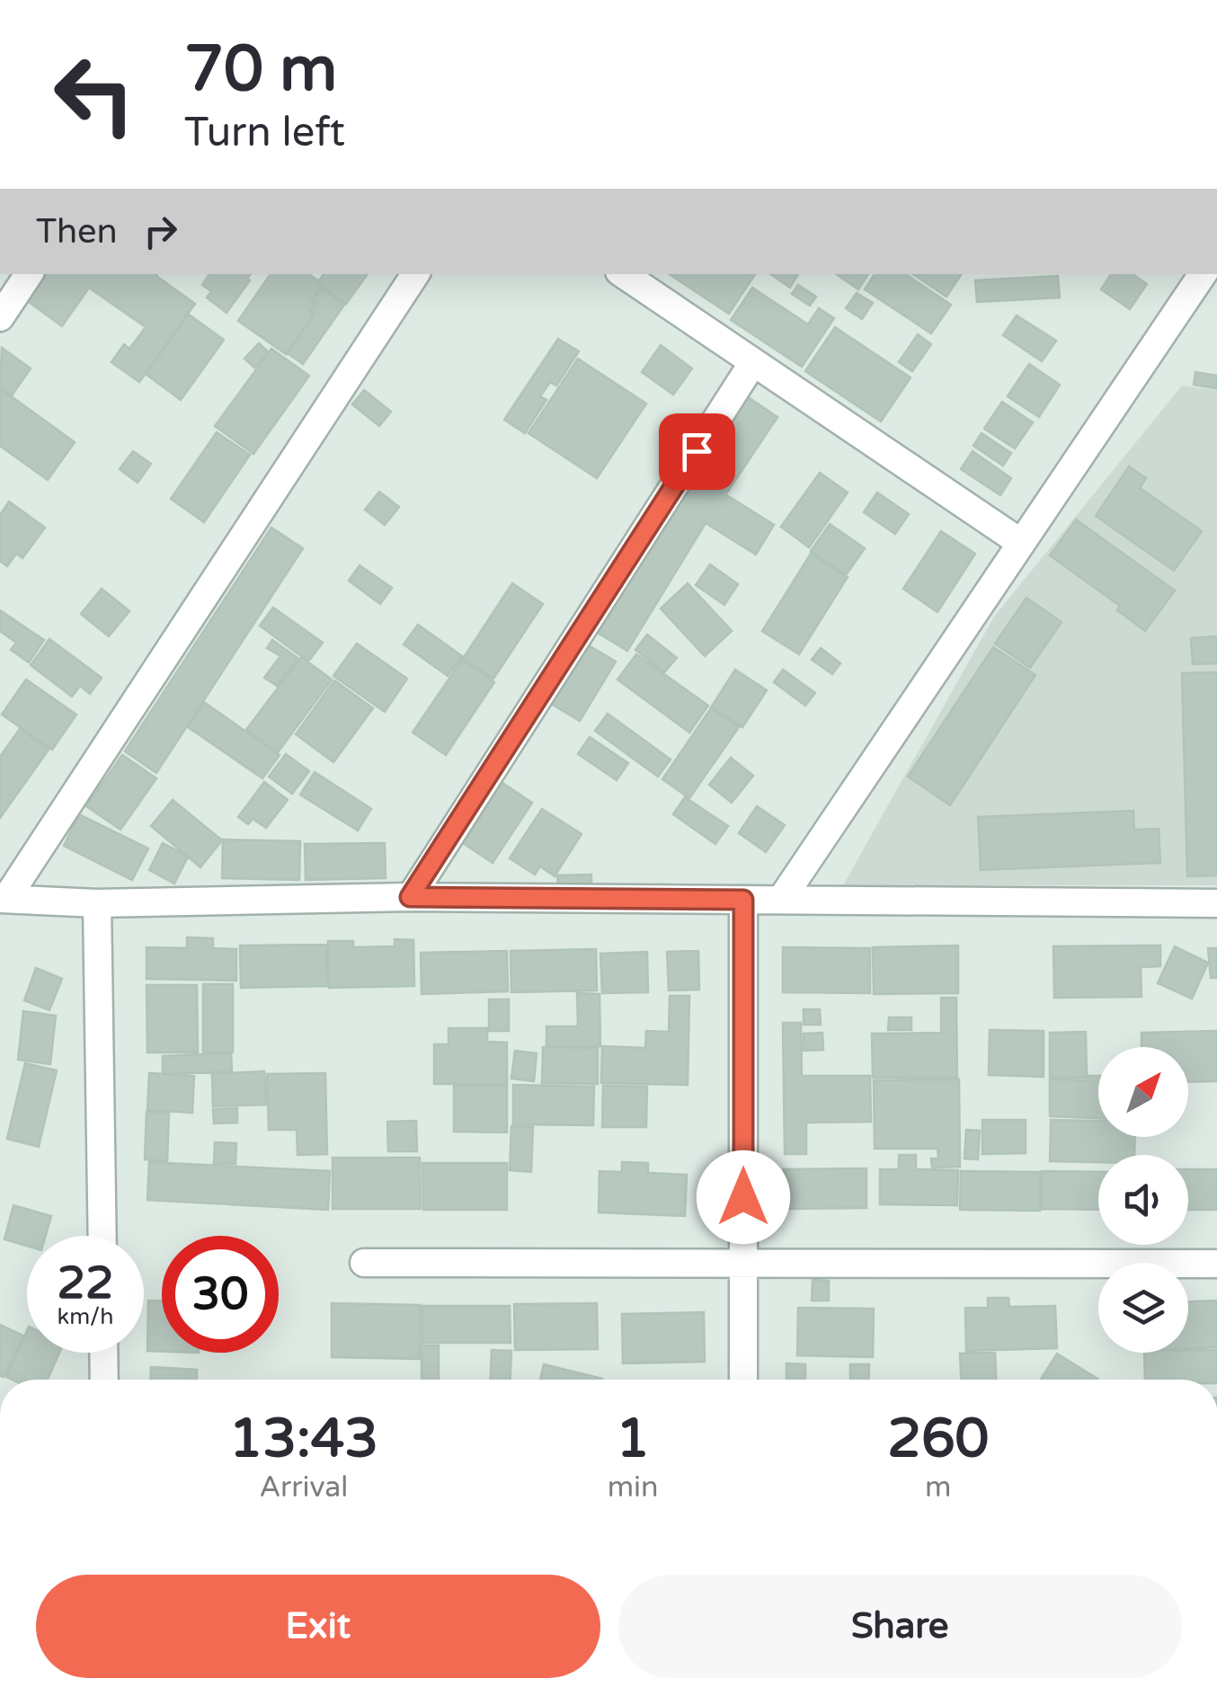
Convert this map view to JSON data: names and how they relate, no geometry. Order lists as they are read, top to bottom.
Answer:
{
  "north": "top right",
  "page": {
    "turn": ["70 m", "Turn left"],
    "then": "Then",
    "speed": "22 km/h",
    "limit": "30",
    "eta": [
      "13:43",
      "Arrival",
      "1",
      "min",
      "260",
      "m"
    ],
    "buttons": ["Exit", "Share"]
  }
}
